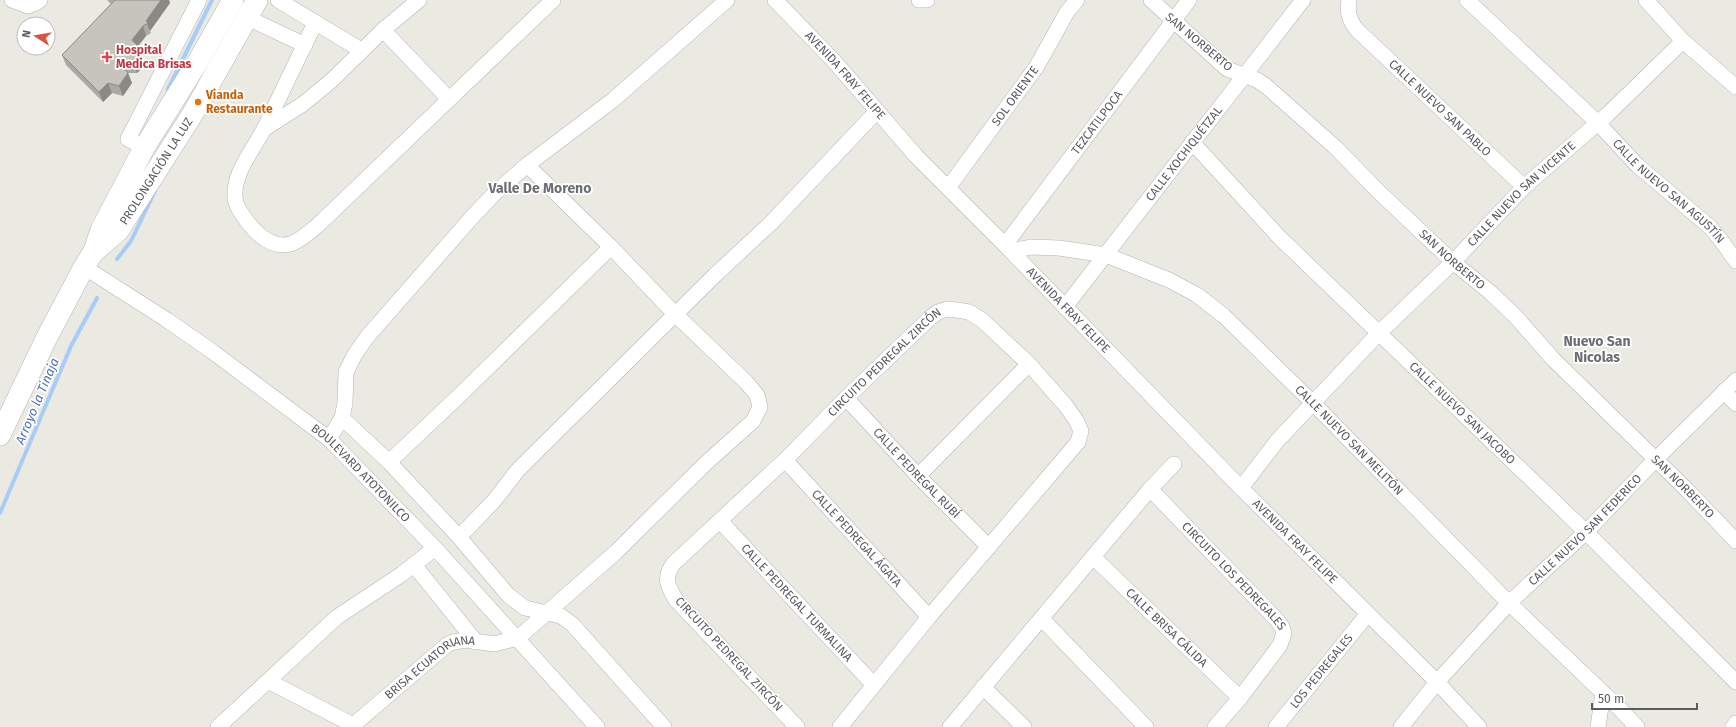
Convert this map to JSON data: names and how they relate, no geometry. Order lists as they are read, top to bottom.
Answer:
{
  "streets": {
    "main road": ["PROLONGACIÓN LA LUZ"],
    "street": [
      "SAN NORBERTO",
      "AVENIDA FRAY FELIPE",
      "SOL ORIENTE",
      "CALLE NUEVO SAN PABLO",
      "TEZCATILPOCA",
      "CALLE XOCHIQUÉTZAL",
      "CALLE NUEVO SAN AGUSTÍN",
      "CALLE NUEVO SAN VICENTE",
      "CIRCUITO PEDREGAL ZIRCÓN",
      "CALLE NUEVO SAN JACOBO",
      "CALLE NUEVO SAN MELITÓN",
      "CALLE PEDREGAL RUBÍ",
      "BOULEVARD ATOTONILCO",
      "CALLE NUEVO SAN FEDERICO",
      "CALLE PEDREGAL ÁGATA",
      "CIRCUITO LOS PEDREGALES",
      "CALLE PEDREGAL TURMALINA",
      "CALLE BRISA CÁLIDA",
      "LOS PEDREGALES",
      "BRISA ECUATORIANA"
    ]
  },
  "crossings": [
    ["SAN NORBERTO", "TEZCATILPOCA"],
    ["SAN NORBERTO", "CALLE XOCHIQUÉTZAL"],
    ["SAN NORBERTO", "CALLE NUEVO SAN VICENTE"],
    ["SAN NORBERTO", "CALLE NUEVO SAN FEDERICO"],
    ["AVENIDA FRAY FELIPE", "SOL ORIENTE"],
    ["AVENIDA FRAY FELIPE", "TEZCATILPOCA"],
    ["AVENIDA FRAY FELIPE", "CALLE XOCHIQUÉTZAL"],
    ["AVENIDA FRAY FELIPE", "CALLE NUEVO SAN VICENTE"],
    ["AVENIDA FRAY FELIPE", "CALLE NUEVO SAN MELITÓN"],
    ["AVENIDA FRAY FELIPE", "CALLE NUEVO SAN FEDERICO"],
    ["AVENIDA FRAY FELIPE", "LOS PEDREGALES"],
    ["CALLE NUEVO SAN PABLO", "CALLE NUEVO SAN VICENTE"],
    ["TEZCATILPOCA", "CALLE NUEVO SAN MELITÓN"],
    ["CALLE XOCHIQUÉTZAL", "CALLE NUEVO SAN JACOBO"],
    ["CALLE XOCHIQUÉTZAL", "CALLE NUEVO SAN MELITÓN"],
    ["PROLONGACIÓN LA LUZ", "BOULEVARD ATOTONILCO"],
    ["CALLE NUEVO SAN AGUSTÍN", "CALLE NUEVO SAN VICENTE"],
    ["CALLE NUEVO SAN VICENTE", "CALLE NUEVO SAN JACOBO"],
    ["CALLE NUEVO SAN VICENTE", "CALLE NUEVO SAN MELITÓN"],
    ["CIRCUITO PEDREGAL ZIRCÓN", "CALLE PEDREGAL RUBÍ"],
    ["CIRCUITO PEDREGAL ZIRCÓN", "CALLE PEDREGAL ÁGATA"],
    ["CIRCUITO PEDREGAL ZIRCÓN", "CALLE PEDREGAL TURMALINA"],
    ["CALLE NUEVO SAN JACOBO", "CALLE NUEVO SAN FEDERICO"],
    ["CALLE NUEVO SAN MELITÓN", "CALLE NUEVO SAN FEDERICO"],
    ["BOULEVARD ATOTONILCO", "BRISA ECUATORIANA"],
    ["CIRCUITO LOS PEDREGALES", "CALLE BRISA CÁLIDA"]
  ],
  "districts": ["Valle De Moreno", "Nuevo San Nicolas"],
  "water": ["Arroyo la Tinaja"],
  "places": {
    "health": ["Hospital Medica Brisas"],
    "other": ["Vianda Restaurante"]
  },
  "scale_bar": "50 m",
  "north": "left"
}
